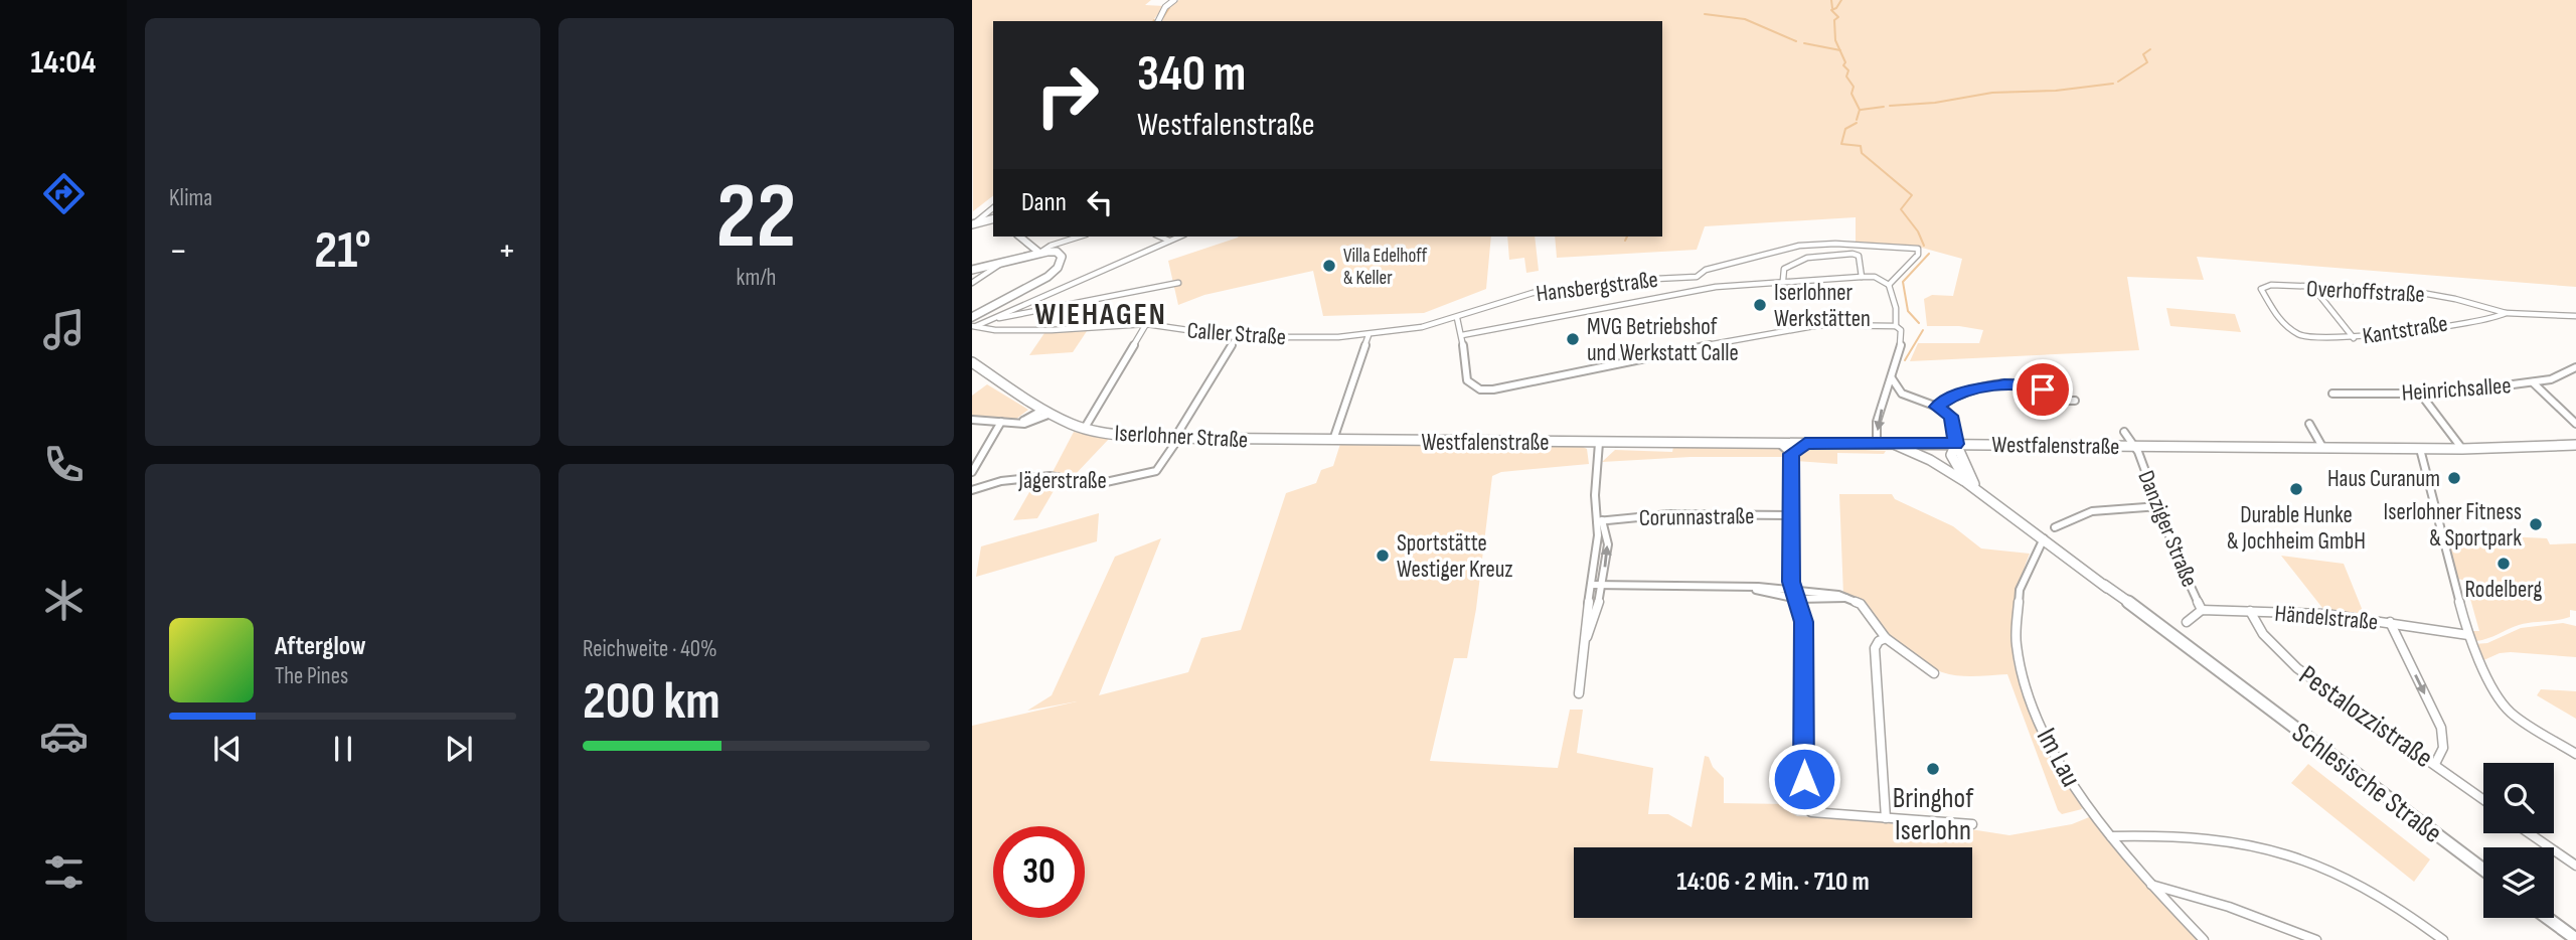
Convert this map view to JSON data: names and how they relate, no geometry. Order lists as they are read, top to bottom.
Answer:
{
  "streets": {
    "main road": ["Iserlohner Straße", "Westfalenstraße", "Schlesische Straße"],
    "street": [
      "Hansbergstraße",
      "Overhoffstraße",
      "Kantstraße",
      "Caller Straße",
      "Heinrichsallee",
      "Jägerstraße",
      "Corunnastraße",
      "Danziger Straße",
      "Händelstraße",
      "Pestalozzistraße",
      "Im Lau"
    ]
  },
  "crossings": [
    ["Hansbergstraße", "Caller Straße"],
    ["Overhoffstraße", "Kantstraße"],
    ["Caller Straße", "Jägerstraße"],
    ["Iserlohner Straße", "Westfalenstraße"],
    ["Iserlohner Straße", "Jägerstraße"],
    ["Westfalenstraße", "Corunnastraße"],
    ["Westfalenstraße", "Danziger Straße"],
    ["Westfalenstraße", "Schlesische Straße"],
    ["Danziger Straße", "Händelstraße"],
    ["Händelstraße", "Pestalozzistraße"],
    ["Im Lau", "Schlesische Straße"]
  ],
  "districts": ["WIEHAGEN"],
  "places": [
    "Villa Edelhoff & Keller",
    "Iserlohner Werkstätten",
    "MVG Betriebshof und Werkstatt Calle",
    "Haus Curanum",
    "Durable Hunke & Jochheim GmbH",
    "Iserlohner Fitness & Sportpark",
    "Sportstätte Westiger Kreuz",
    "Rodelberg",
    "Bringhof Iserlohn"
  ],
  "page": {
    "tabs": "14:04",
    "tile": [
      "Klima",
      ["22", "km/h"],
      ["Reichweite · 40%", "200 km"]
    ],
    "turn": ["340 m", "Westfalenstraße"],
    "then": "Dann",
    "heat": ["−", "21°", "+"],
    "song": ["Afterglow", "The Pines"],
    "limit": "30",
    "trip": "14:06 · 2 Min. · 710 m"
  }
}
